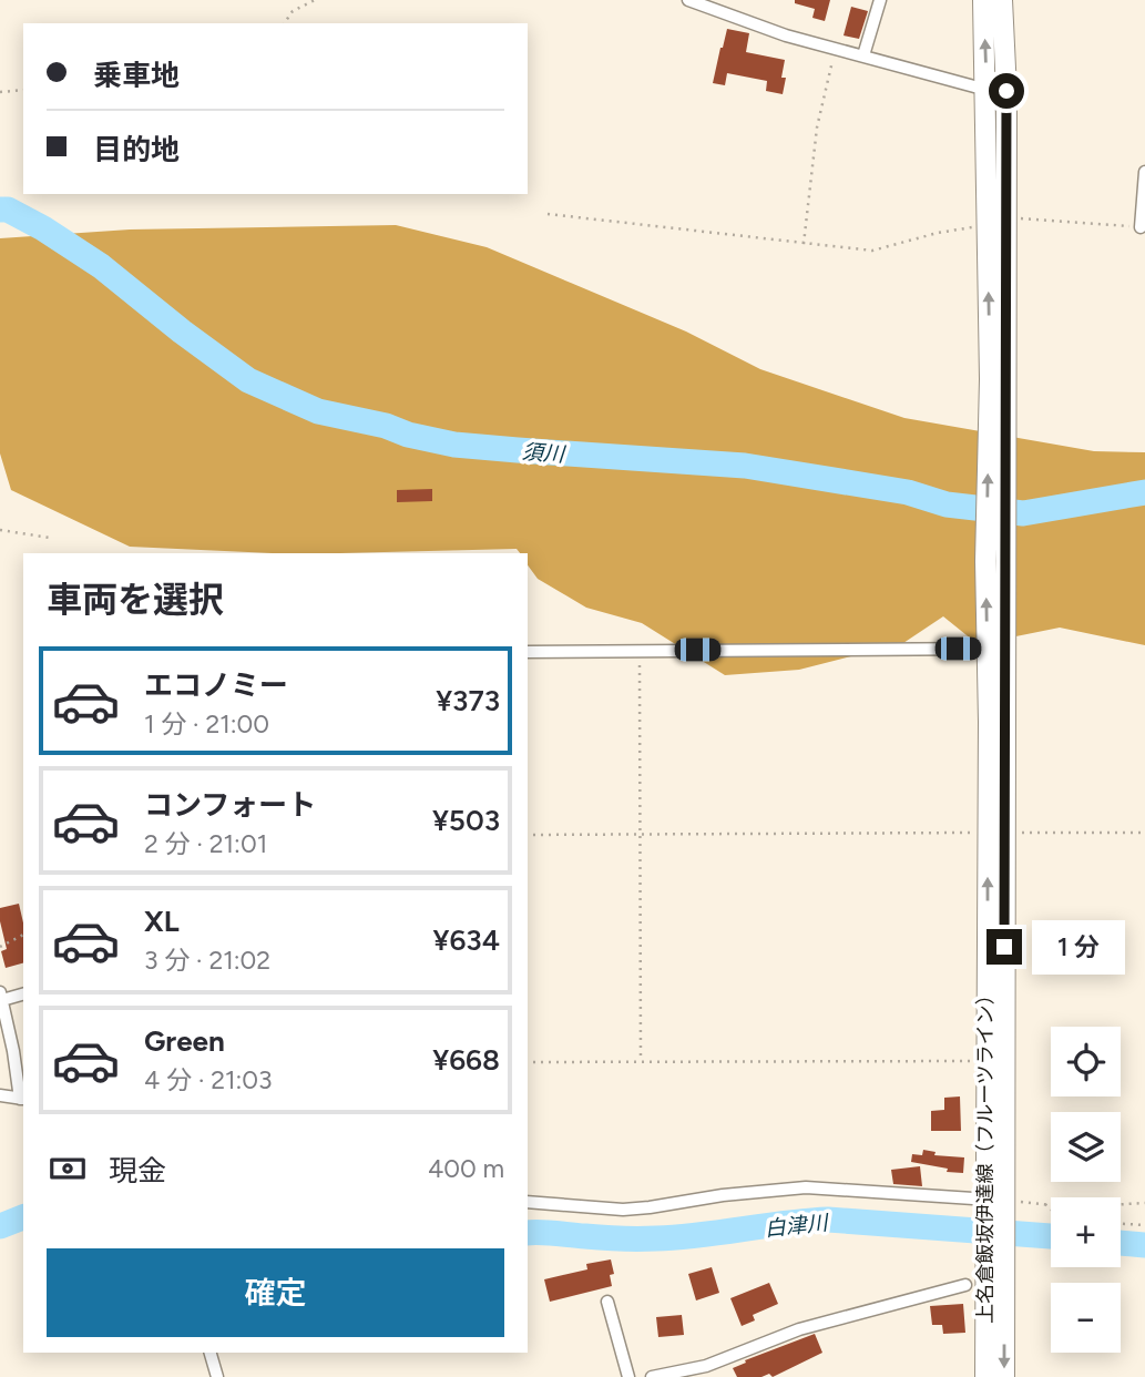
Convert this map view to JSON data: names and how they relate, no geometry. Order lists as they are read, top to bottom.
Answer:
{
  "streets": {
    "main road": ["上名倉飯坂伊達線（フルーツライン）"]
  },
  "water": ["須川", "白津川"],
  "page": {
    "banner": ["乗車地", "目的地"],
    "heading": "車両を選択",
    "list": [
      {
        "name": "エコノミー",
        "note": "1 分 · 21:00",
        "value": "¥373"
      },
      {
        "name": "コンフォート",
        "note": "2 分 · 21:01",
        "value": "¥503"
      },
      {
        "name": "XL",
        "note": "3 分 · 21:02",
        "value": "¥634"
      },
      {
        "name": "Green",
        "note": "4 分 · 21:03",
        "value": "¥668"
      }
    ],
    "bubble": "1 分",
    "map_buttons": ["+", "−"],
    "pay": ["現金", "400 m"],
    "buttons": "確定"
  }
}
